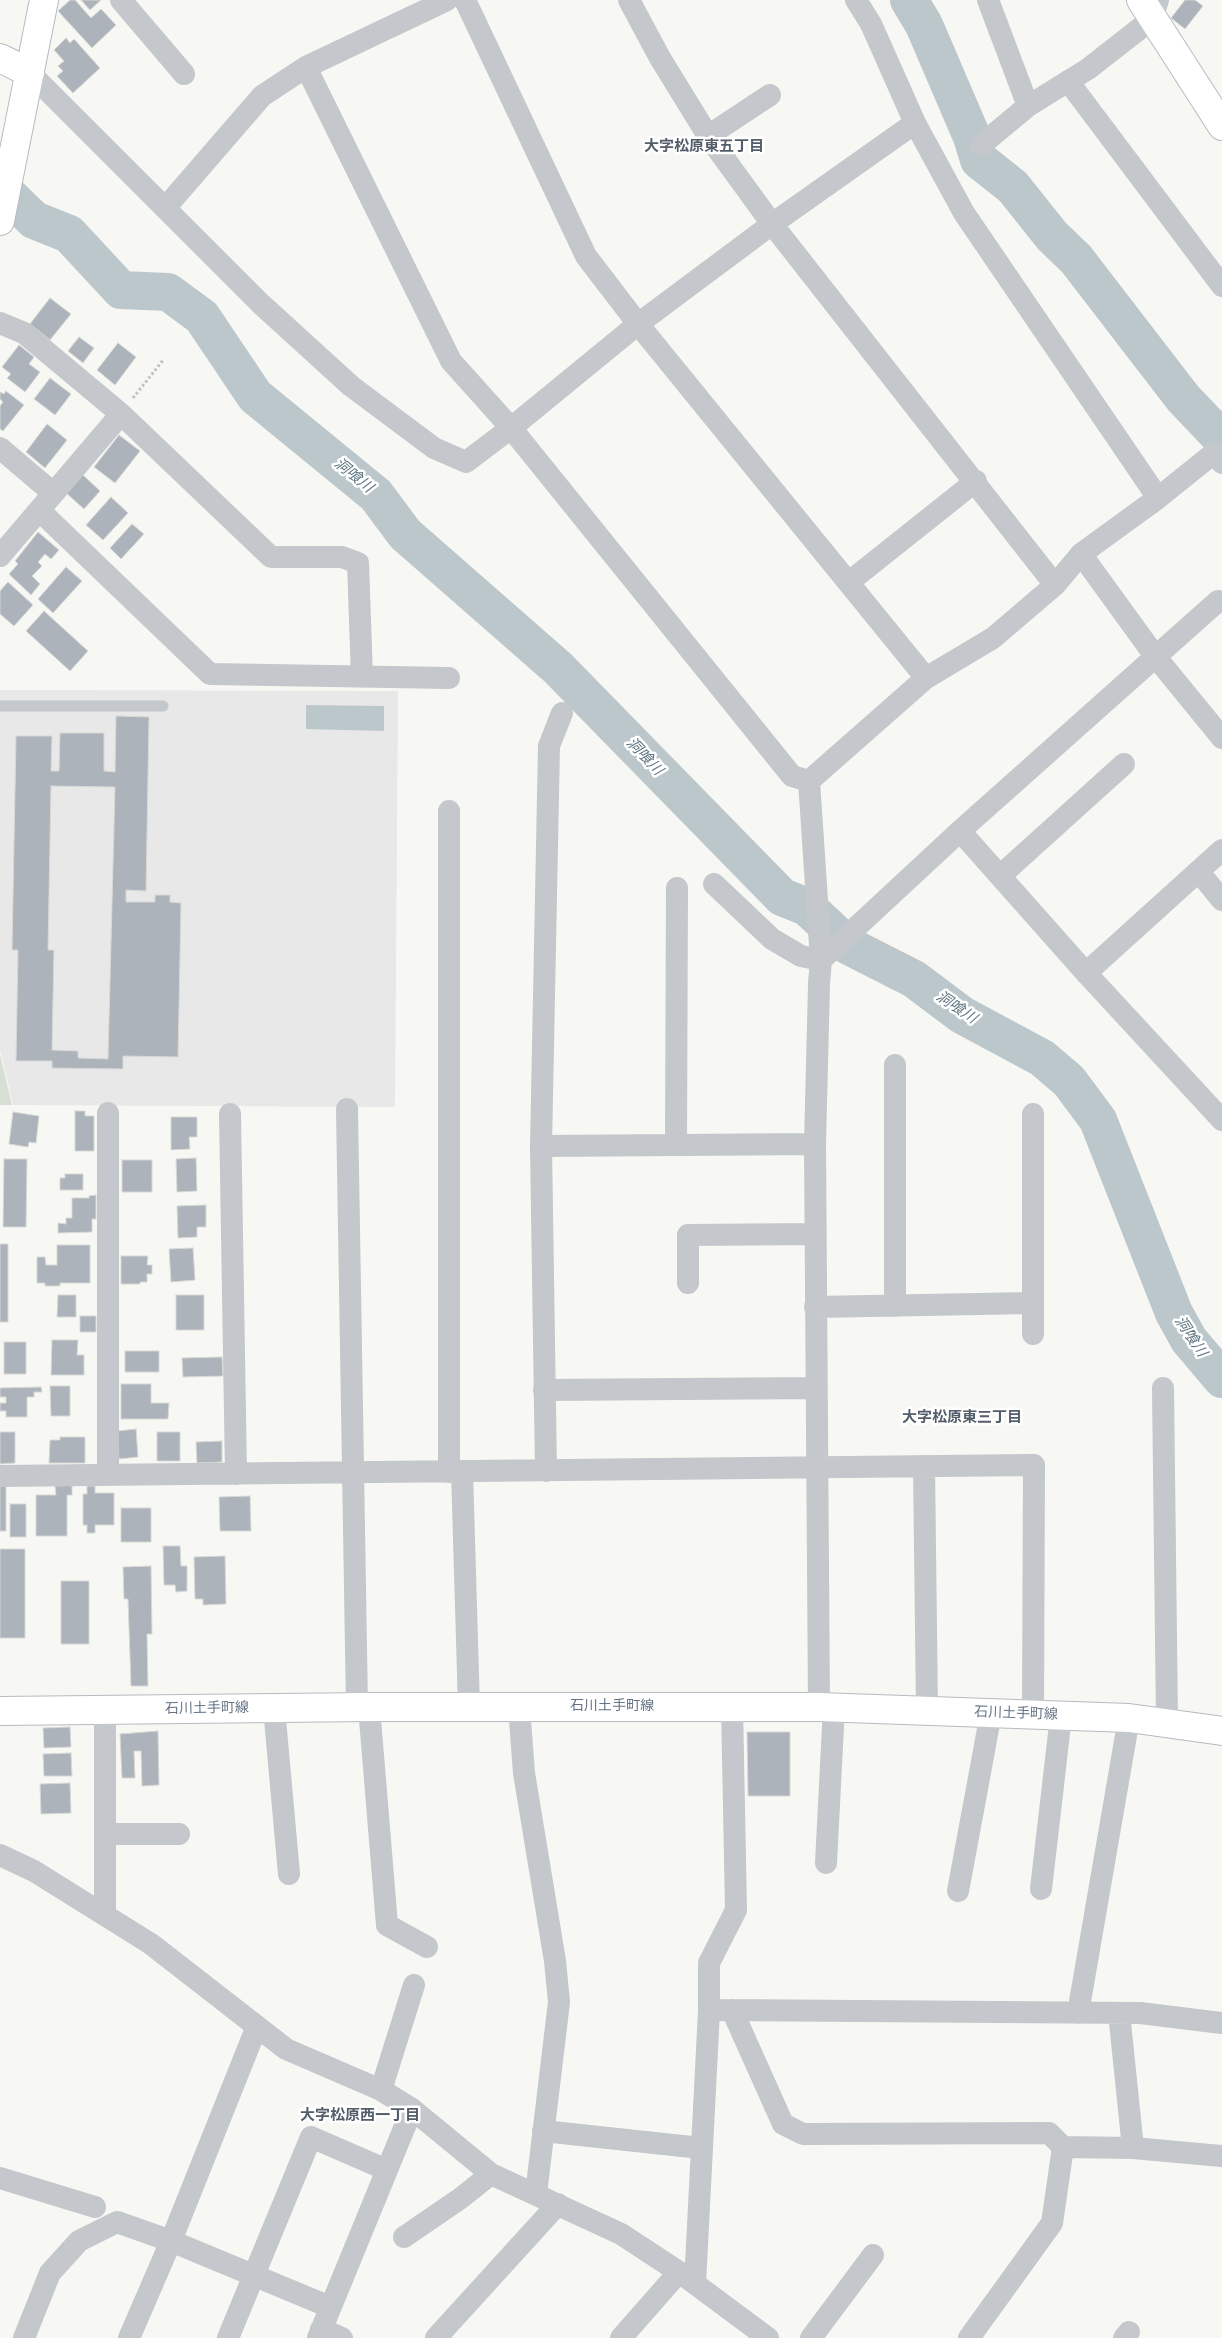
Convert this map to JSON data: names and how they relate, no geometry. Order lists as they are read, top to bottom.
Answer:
{
  "streets": {
    "main road": ["石川土手町線"]
  },
  "districts": ["大字松原東五丁目", "大字松原東三丁目", "大字松原西一丁目"],
  "water": ["洞喰川"]
}
